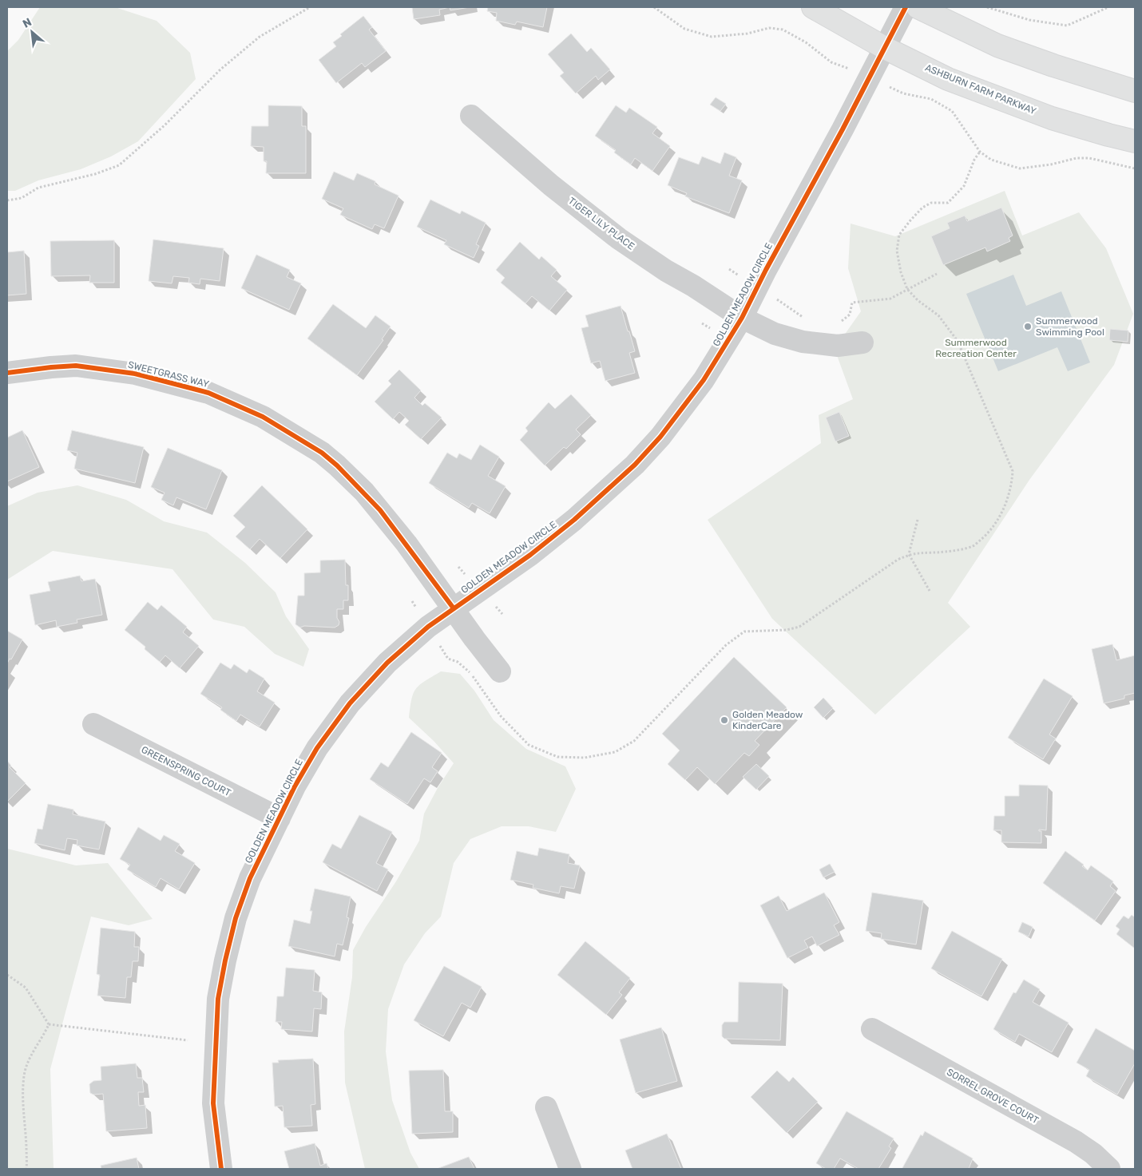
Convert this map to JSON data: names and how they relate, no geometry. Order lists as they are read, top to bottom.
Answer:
{
  "streets": {
    "main road": ["ASHBURN FARM PARKWAY"],
    "street": [
      "TIGER LILY PLACE",
      "GOLDEN MEADOW CIRCLE",
      "SWEETGRASS WAY",
      "GREENSPRING COURT",
      "SORREL GROVE COURT"
    ]
  },
  "crossings": [
    ["ASHBURN FARM PARKWAY", "GOLDEN MEADOW CIRCLE"],
    ["TIGER LILY PLACE", "GOLDEN MEADOW CIRCLE"],
    ["GOLDEN MEADOW CIRCLE", "SWEETGRASS WAY"],
    ["GOLDEN MEADOW CIRCLE", "GREENSPRING COURT"]
  ],
  "parks": ["Summerwood Recreation Center"],
  "places": ["Summerwood Swimming Pool", "Golden Meadow KinderCare"],
  "north": "top left"
}
